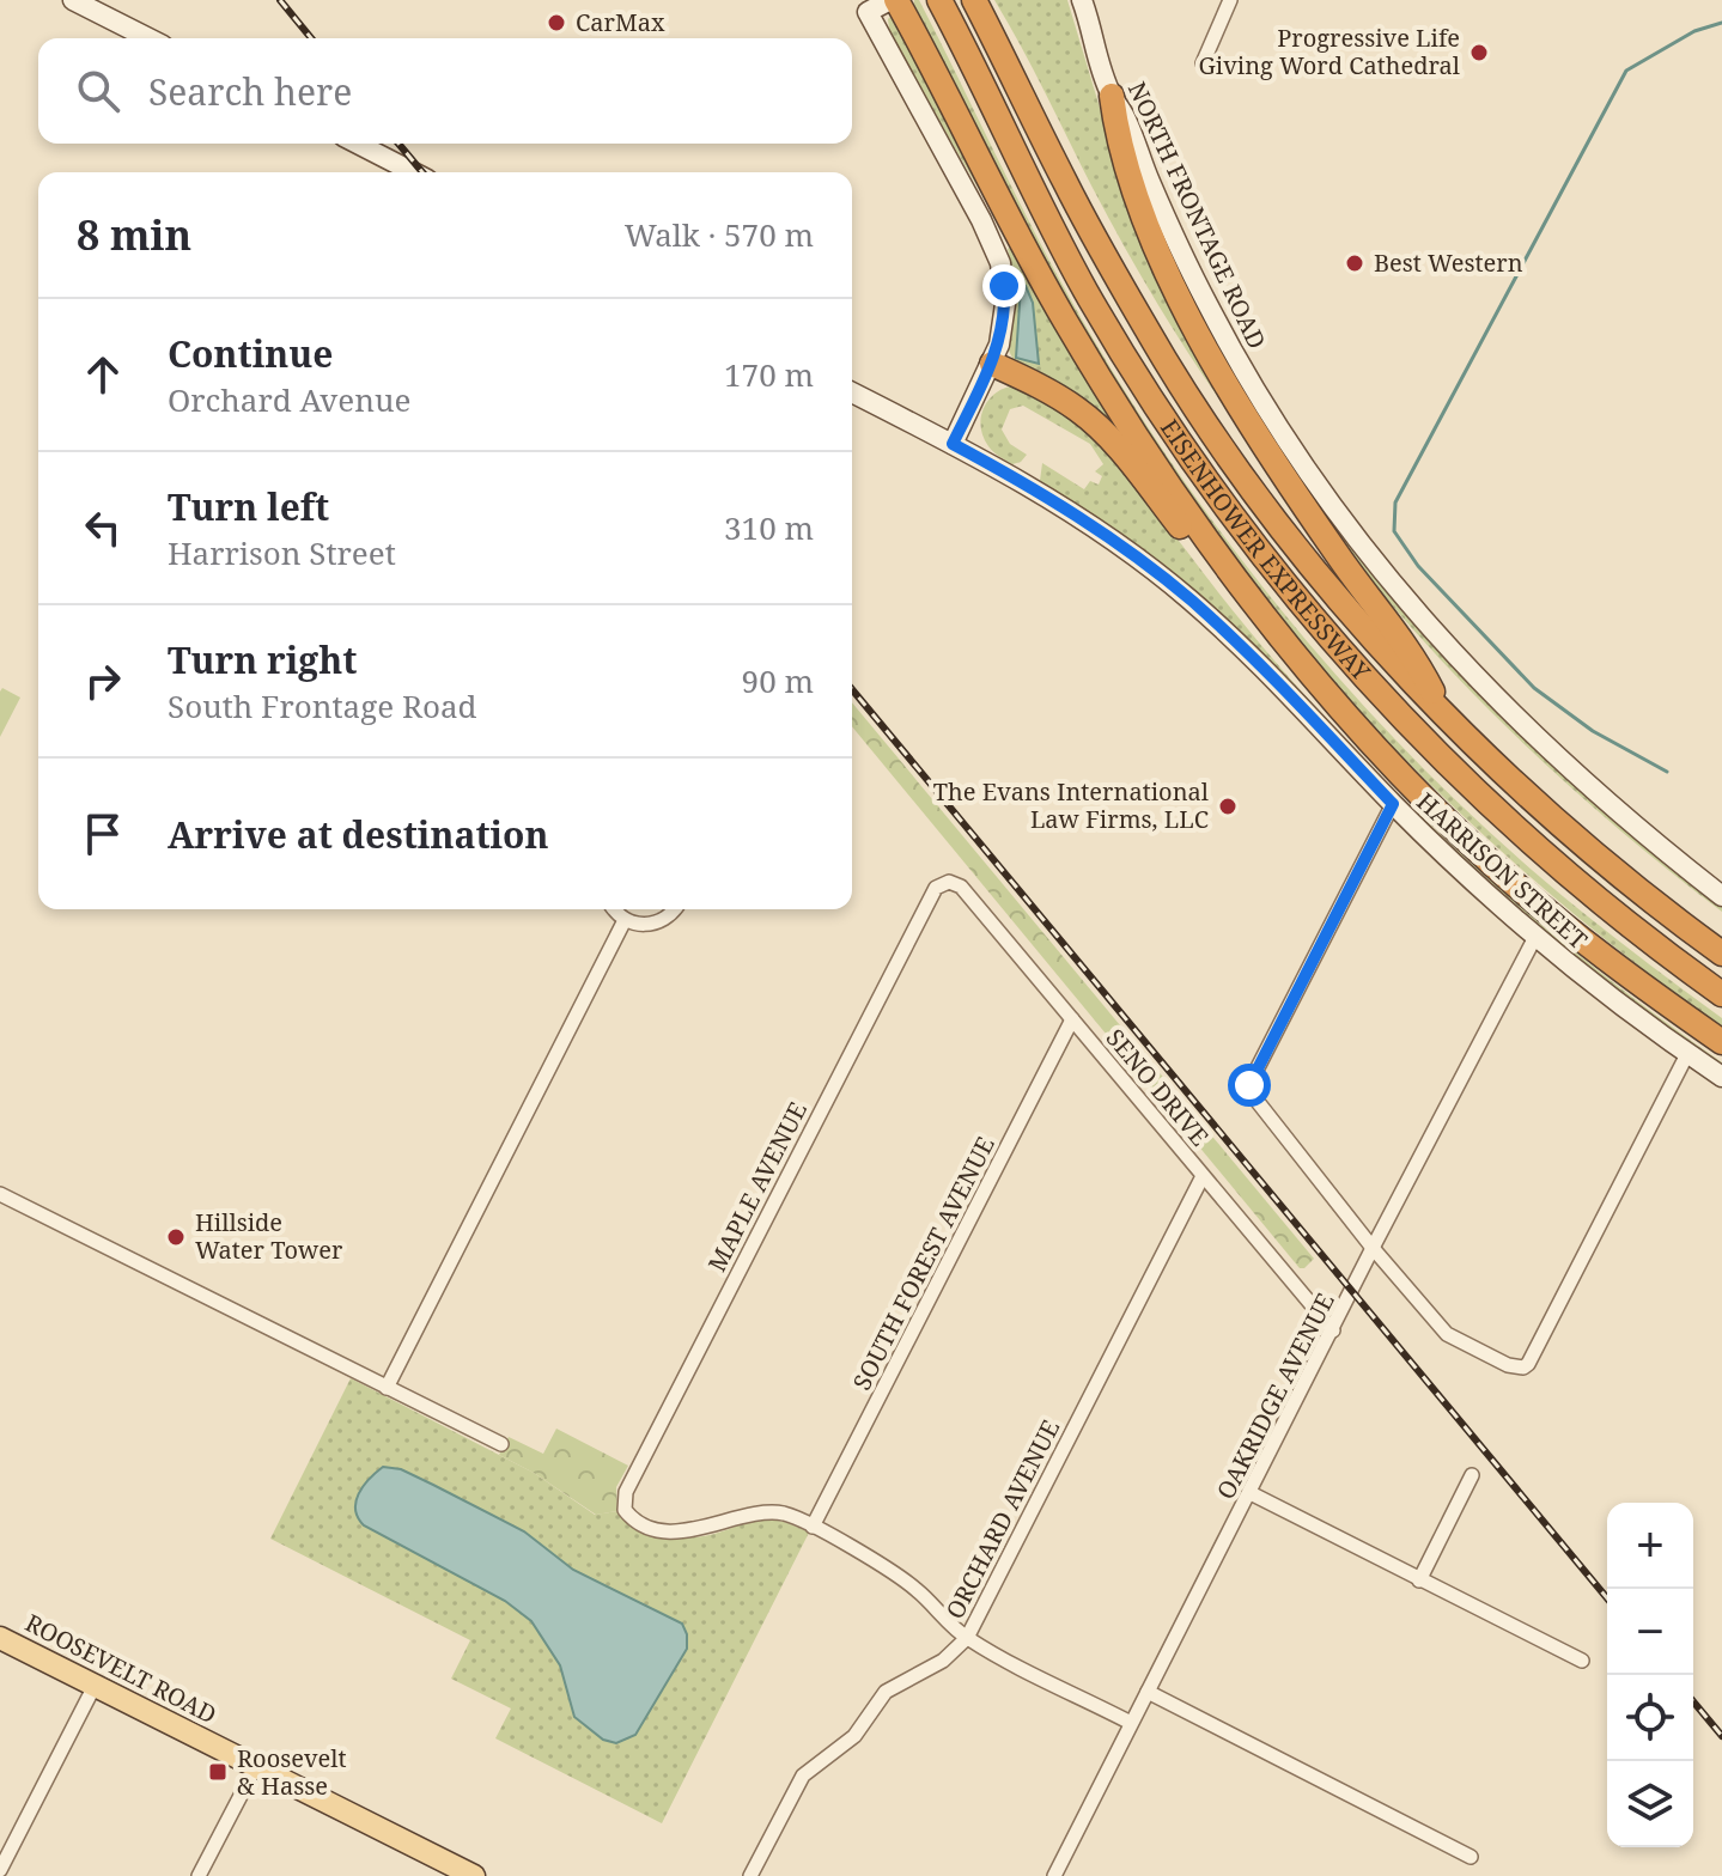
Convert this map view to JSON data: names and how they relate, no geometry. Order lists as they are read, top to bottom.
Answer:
{
  "streets": {
    "highway": ["EISENHOWER EXPRESSWAY"],
    "main road": ["NORTH FRONTAGE ROAD", "HARRISON STREET", "ROOSEVELT ROAD"],
    "street": [
      "SENO DRIVE",
      "MAPLE AVENUE",
      "SOUTH FOREST AVENUE",
      "OAKRIDGE AVENUE",
      "ORCHARD AVENUE"
    ]
  },
  "crossings": [
    ["HARRISON STREET", "OAKRIDGE AVENUE"],
    ["SENO DRIVE", "MAPLE AVENUE"],
    ["SENO DRIVE", "SOUTH FOREST AVENUE"],
    ["SENO DRIVE", "OAKRIDGE AVENUE"],
    ["SENO DRIVE", "ORCHARD AVENUE"],
    ["MAPLE AVENUE", "SOUTH FOREST AVENUE"]
  ],
  "places": {
    "other": [
      "CarMax",
      "Progressive Life Giving Word Cathedral",
      "Best Western",
      "The Evans International Law Firms, LLC",
      "Hillside Water Tower"
    ],
    "transit": ["Roosevelt & Hasse"]
  },
  "page": {
    "search": "Search here",
    "heading": ["8 min", "Walk · 570 m"],
    "list": [
      ["Continue", "Orchard Avenue", "170 m"],
      ["Turn left", "Harrison Street", "310 m"],
      ["Turn right", "South Frontage Road", "90 m"],
      "Arrive at destination"
    ],
    "map_buttons": ["+", "−"]
  }
}
